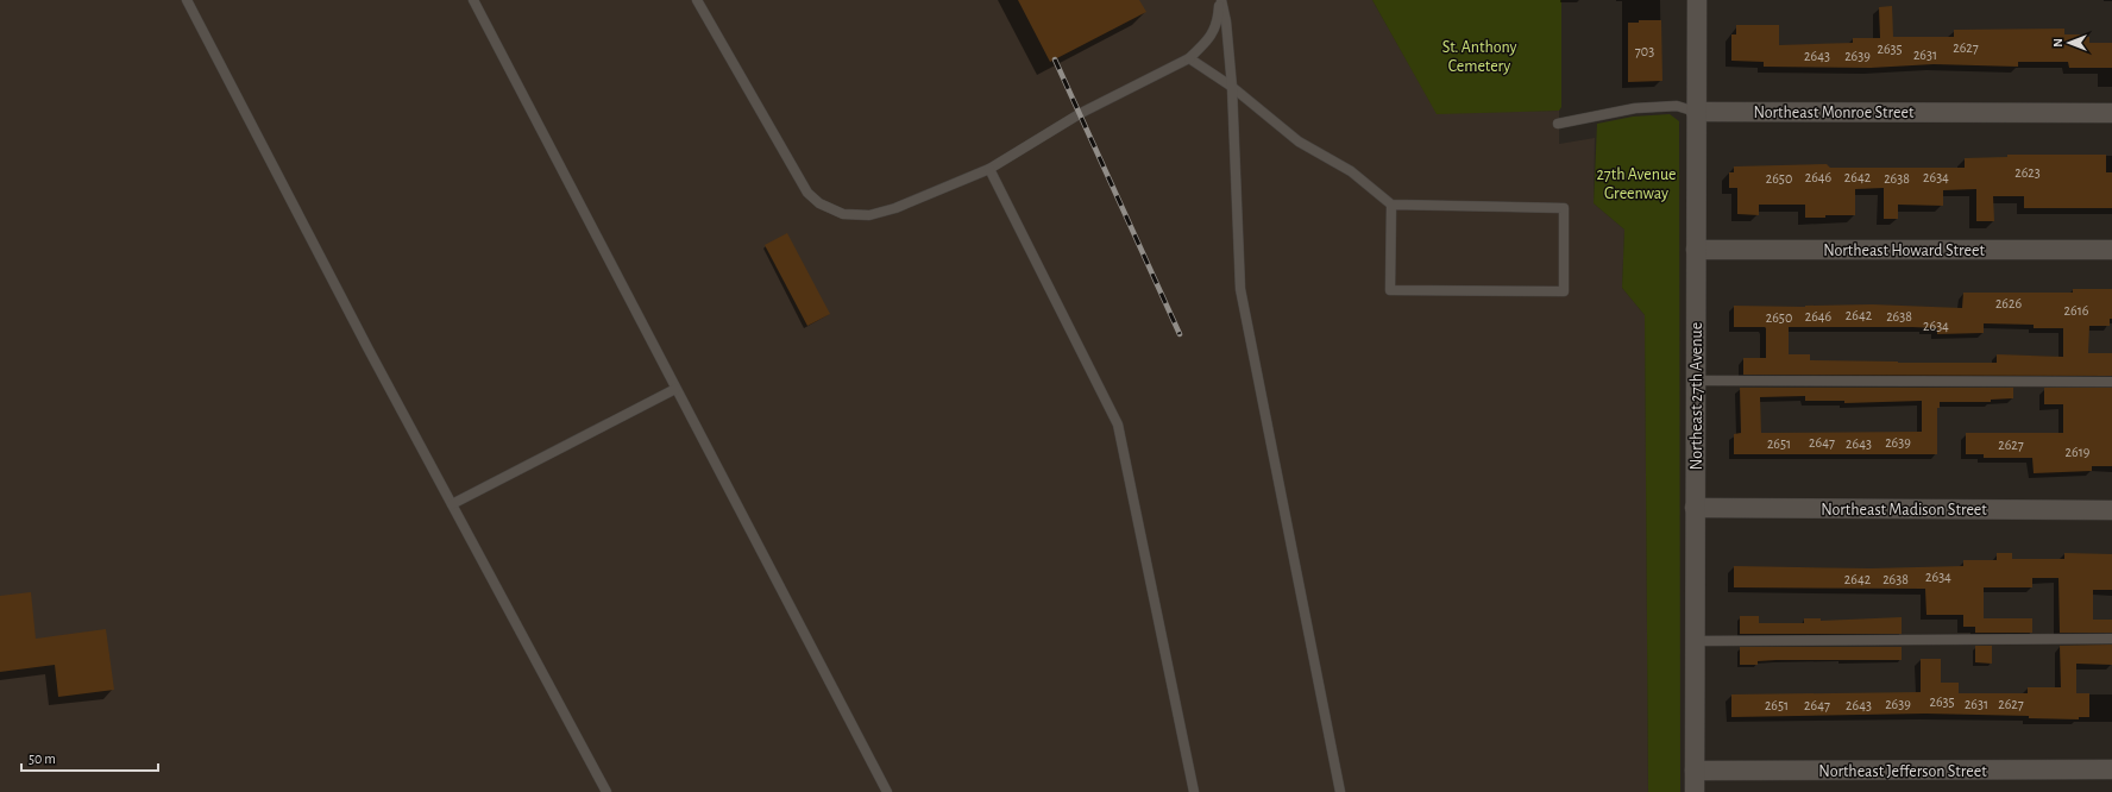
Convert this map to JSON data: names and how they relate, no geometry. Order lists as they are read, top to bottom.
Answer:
{
  "streets": {
    "street": [
      "Northeast Monroe Street",
      "Northeast Howard Street",
      "Northeast 27th Avenue",
      "Northeast Madison Street",
      "Northeast Jefferson Street"
    ]
  },
  "crossings": [
    ["Northeast Monroe Street", "Northeast 27th Avenue"],
    ["Northeast Howard Street", "Northeast 27th Avenue"],
    ["Northeast 27th Avenue", "Northeast Madison Street"],
    ["Northeast 27th Avenue", "Northeast Jefferson Street"]
  ],
  "parks": ["St. Anthony Cemetery", "27th Avenue Greenway"],
  "house_numbers": [
    "2627",
    "2635",
    "703",
    "2631",
    "2643",
    "2639",
    "2623",
    "2646",
    "2642",
    "2634",
    "2650",
    "2638",
    "2626",
    "2616",
    "2642",
    "2646",
    "2638",
    "2650",
    "2634",
    "2647",
    "2639",
    "2651",
    "2643",
    "2627",
    "2619",
    "2634",
    "2642",
    "2638",
    "2635",
    "2639",
    "2631",
    "2627",
    "2651",
    "2647",
    "2643"
  ],
  "scale_bar": "50 m",
  "north": "left"
}
